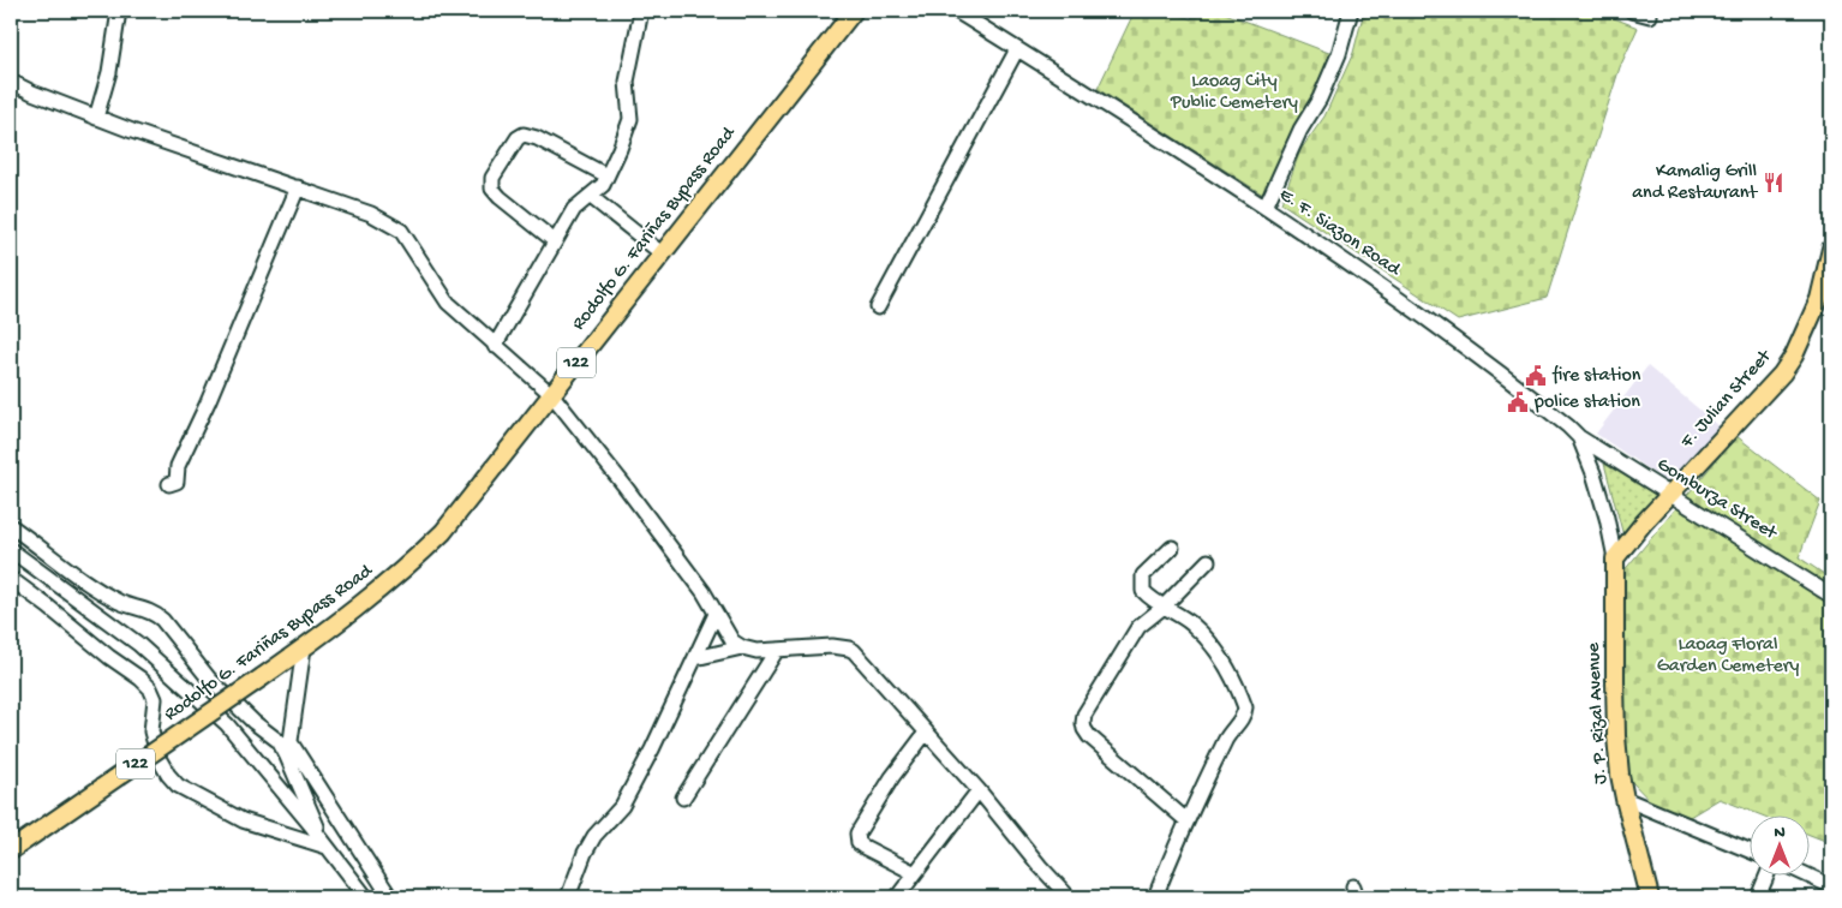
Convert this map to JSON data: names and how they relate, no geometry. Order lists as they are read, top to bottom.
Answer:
{
  "streets": {
    "main road": [
      "Rodolfo G. Fariñas Bypass Road",
      "122",
      "F. Julian Street",
      "J. P. Rizal Avenue"
    ],
    "street": ["E. F. Siazon Road", "Gomburza Street"]
  },
  "crossings": [
    ["E. F. Siazon Road", "F. Julian Street"],
    ["E. F. Siazon Road", "Gomburza Street"],
    ["E. F. Siazon Road", "J. P. Rizal Avenue"],
    ["F. Julian Street", "Gomburza Street"],
    ["F. Julian Street", "J. P. Rizal Avenue"]
  ],
  "parks": ["Laoag City Public Cemetery", "Laoag Floral Garden Cemetery"],
  "places": {
    "restaurant": ["Kamalig Grill and Restaurant"],
    "public building": ["fire station", "police station"]
  },
  "north": "top"
}
